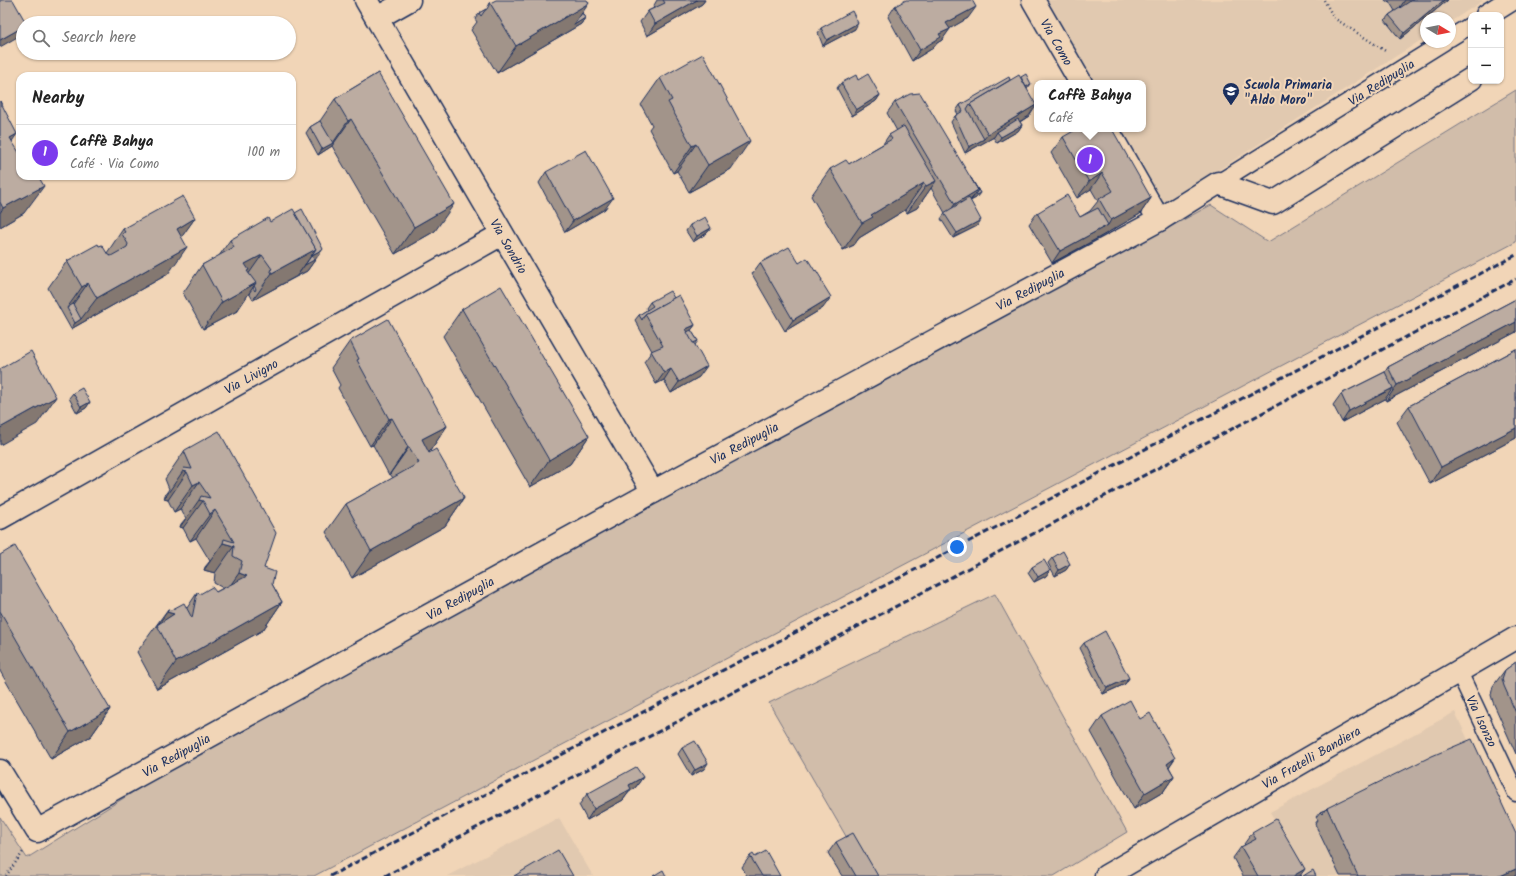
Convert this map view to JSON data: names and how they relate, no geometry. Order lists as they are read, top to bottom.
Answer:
{
  "streets": {
    "street": [
      "Via Como",
      "Via Redipuglia",
      "Via Sondrio",
      "Via Livigno",
      "Via Fratelli Bandiera"
    ],
    "lane": ["Via Isonzo"]
  },
  "crossings": [
    ["Via Redipuglia", "Via Sondrio"],
    ["Via Sondrio", "Via Livigno"],
    ["Via Isonzo", "Via Fratelli Bandiera"]
  ],
  "places": {
    "school or university": ["Scuola Primaria \"Aldo Moro\""]
  },
  "north": "right",
  "page": {
    "map_buttons": ["+", "−"],
    "search": "Search here",
    "heading": "Nearby",
    "popup": ["Caffè Bahya", "Café"],
    "list": [
      {
        "mark": "1",
        "name": "Caffè Bahya",
        "note": "Café · Via Como",
        "value": "100 m"
      }
    ],
    "pins": "1"
  }
}
